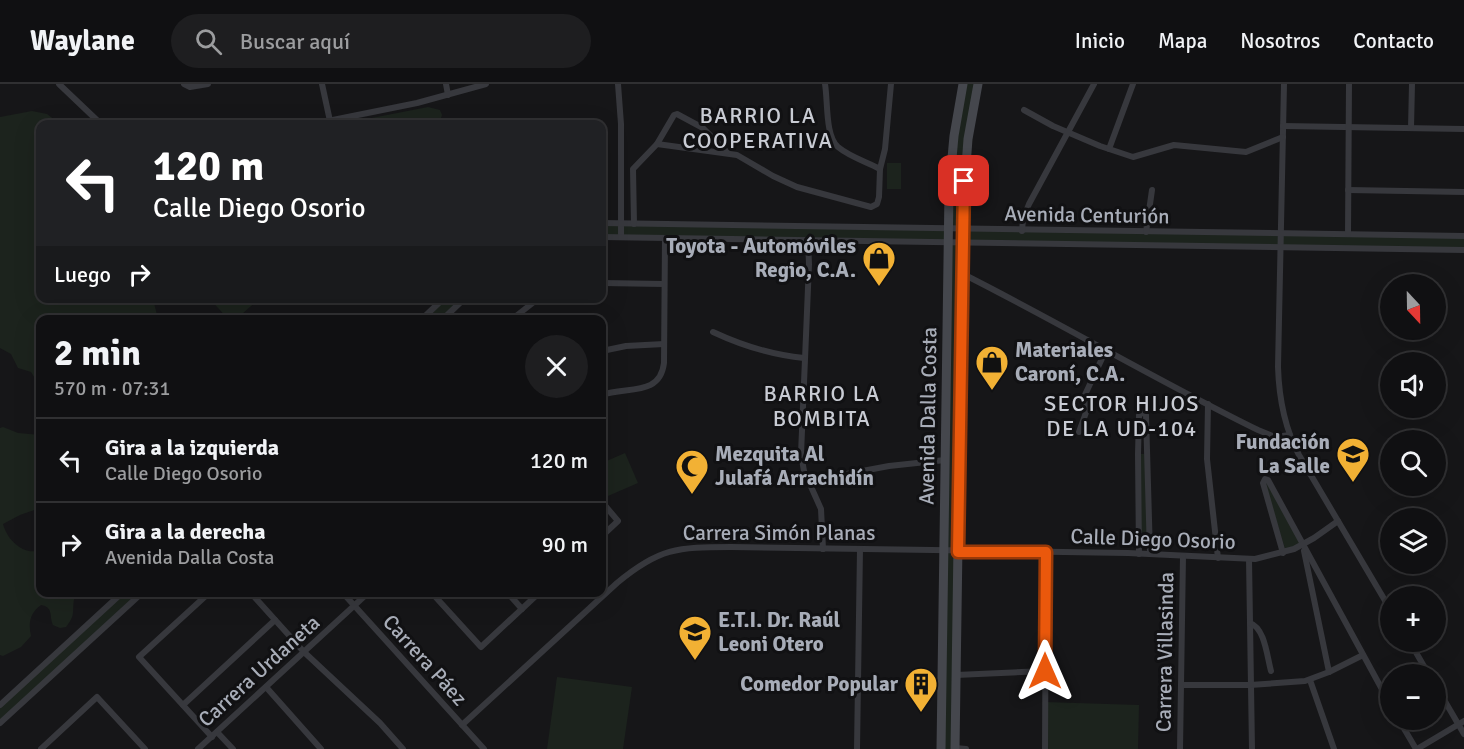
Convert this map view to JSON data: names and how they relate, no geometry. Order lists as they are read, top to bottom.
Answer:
{
  "streets": {
    "street": [
      "Avenida Centurión",
      "Avenida Dalla Costa",
      "Carrera Simón Planas",
      "Calle Diego Osorio",
      "Carrera Villasinda",
      "Carrera Páez",
      "Carrera Urdaneta"
    ]
  },
  "crossings": [
    ["Avenida Centurión", "Avenida Dalla Costa"],
    ["Avenida Dalla Costa", "Carrera Simón Planas"],
    ["Avenida Dalla Costa", "Calle Diego Osorio"],
    ["Carrera Simón Planas", "Calle Diego Osorio"],
    ["Carrera Simón Planas", "Carrera Páez"],
    ["Calle Diego Osorio", "Carrera Villasinda"],
    ["Carrera Páez", "Carrera Urdaneta"]
  ],
  "districts": ["BARRIO LA COOPERATIVA", "BARRIO LA BOMBITA", "SECTOR HIJOS DE LA UD-104"],
  "places": {
    "shop": ["Toyota - Automóviles Regio, C.A.", "Materiales Caroní, C.A."],
    "school or university": ["Fundación La Salle", "E.T.I. Dr. Raúl Leoni Otero"],
    "mosque": ["Mezquita Al Julafá Arrachidín"],
    "building": ["Comedor Popular"]
  },
  "north": "bottom",
  "page": {
    "header": "Waylane",
    "search": "Buscar aquí",
    "nav": [
      "Inicio",
      "Mapa",
      "Nosotros",
      "Contacto"
    ],
    "turn": ["120 m", "Calle Diego Osorio"],
    "then": "Luego",
    "map_buttons": ["+", "−"],
    "heading": ["2 min", "570 m · 07:31"],
    "list": [
      {
        "name": "Gira a la izquierda",
        "note": "Calle Diego Osorio",
        "value": "120 m"
      },
      {
        "name": "Gira a la derecha",
        "note": "Avenida Dalla Costa",
        "value": "90 m"
      }
    ]
  }
}
